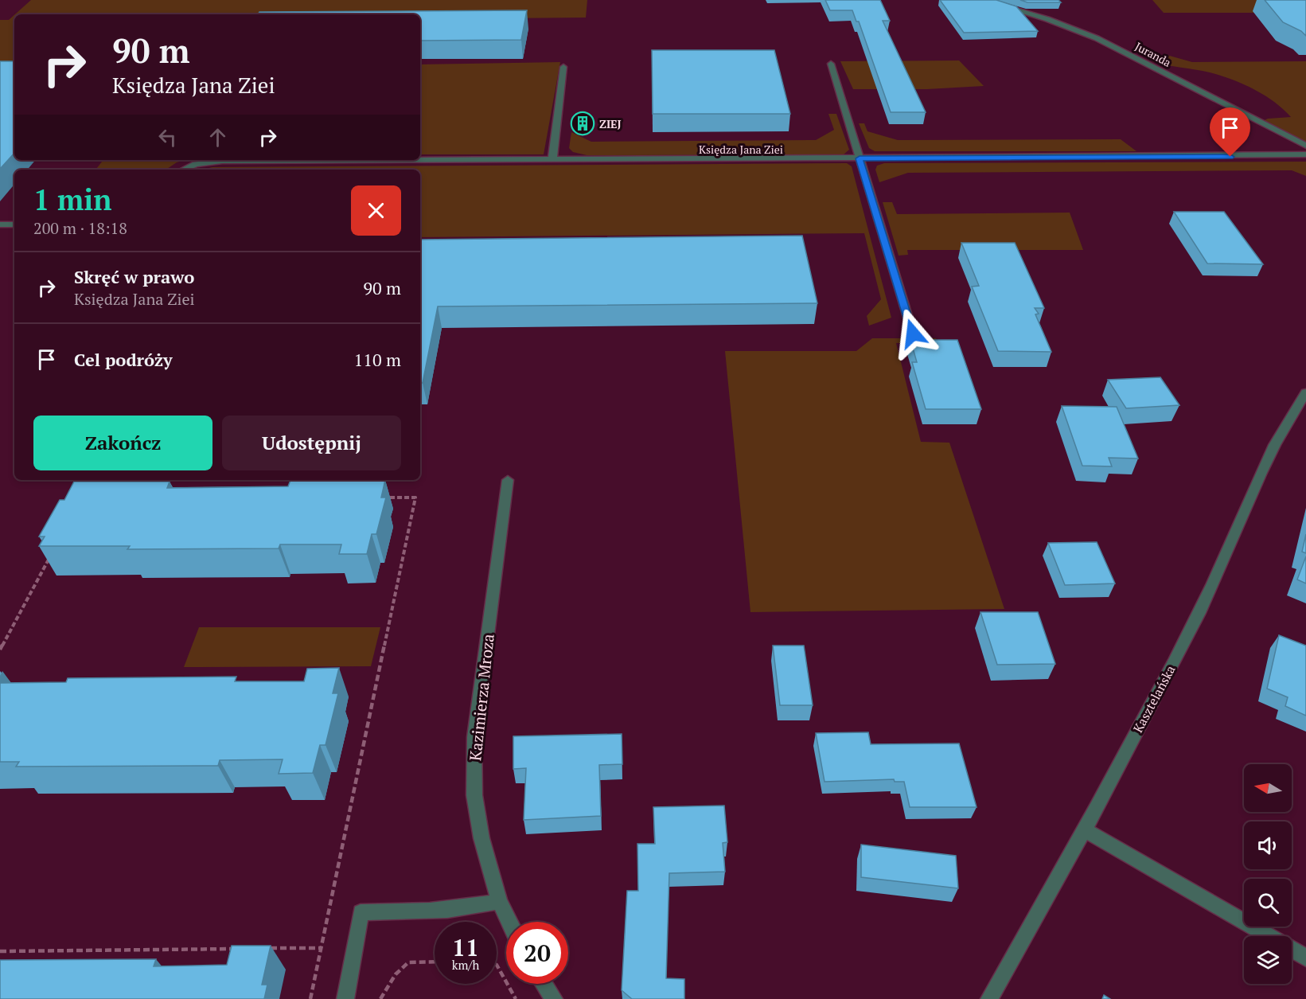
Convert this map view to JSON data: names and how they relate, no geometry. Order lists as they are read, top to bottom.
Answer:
{
  "streets": {
    "street": [
      "Juranda",
      "Księdza Jana Ziei",
      "Kazimierza Mroza",
      "Kasztelańska"
    ]
  },
  "places": {
    "building": ["ZIEJ"]
  },
  "north": "left",
  "page": {
    "turn": ["90 m", "Księdza Jana Ziei"],
    "heading": ["1 min", "200 m · 18:18"],
    "list": [
      {
        "name": "Skręć w prawo",
        "note": "Księdza Jana Ziei",
        "value": "90 m"
      },
      {
        "name": "Cel podróży",
        "value": "110 m"
      }
    ],
    "buttons": ["Zakończ", "Udostępnij"],
    "speed": "11 km/h",
    "limit": "20"
  }
}
